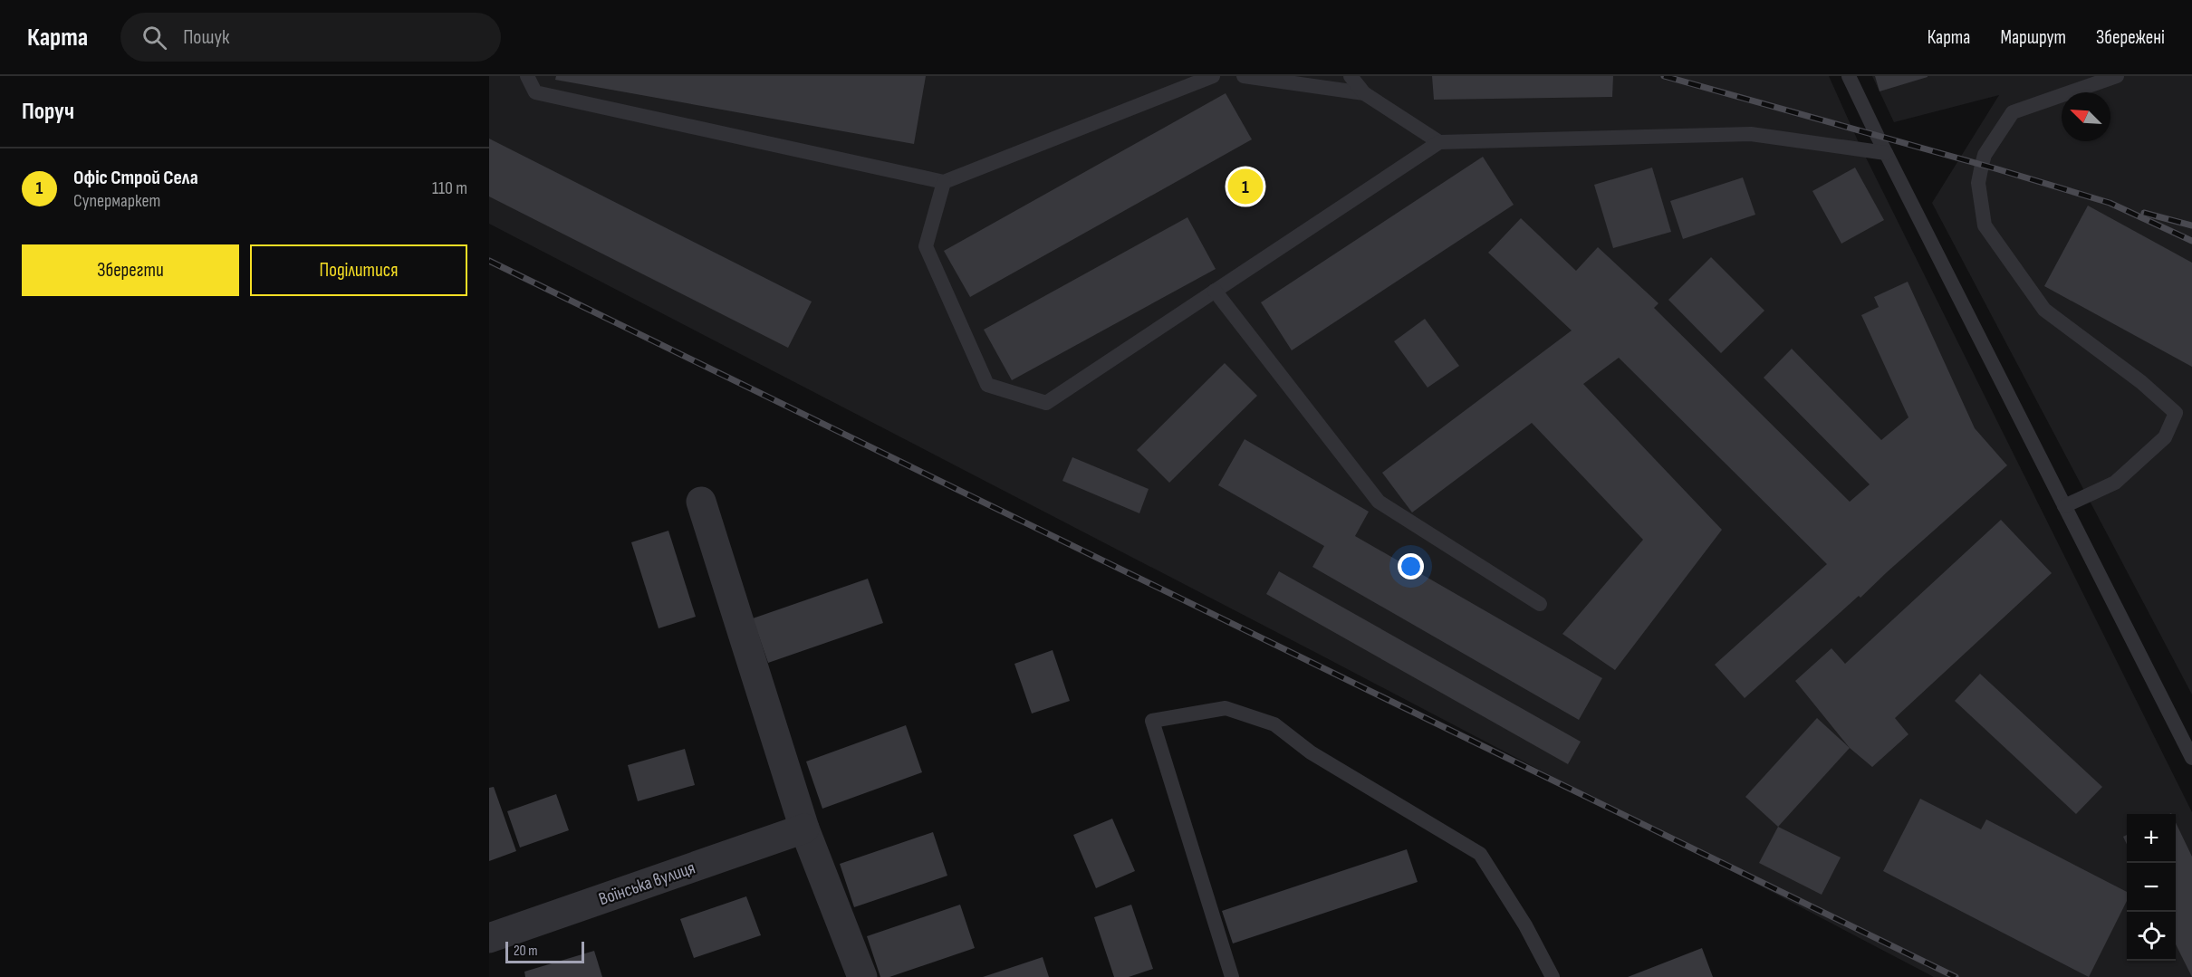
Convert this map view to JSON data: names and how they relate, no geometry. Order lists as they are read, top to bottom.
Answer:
{
  "streets": {
    "street": ["Воїнська вулиця"]
  },
  "scale_bar": "20 m",
  "north": "top left",
  "page": {
    "header": "Карта",
    "search": "Пошук",
    "nav": ["Карта", "Маршрут", "Збережені"],
    "heading": "Поруч",
    "list": [
      {
        "mark": "1",
        "name": "Офіс Строй Села",
        "note": "Супермаркет",
        "value": "110 m"
      }
    ],
    "pins": "1",
    "buttons": ["Зберегти", "Поділитися"],
    "map_buttons": ["+", "−"],
    "scale": "20 m"
  }
}
